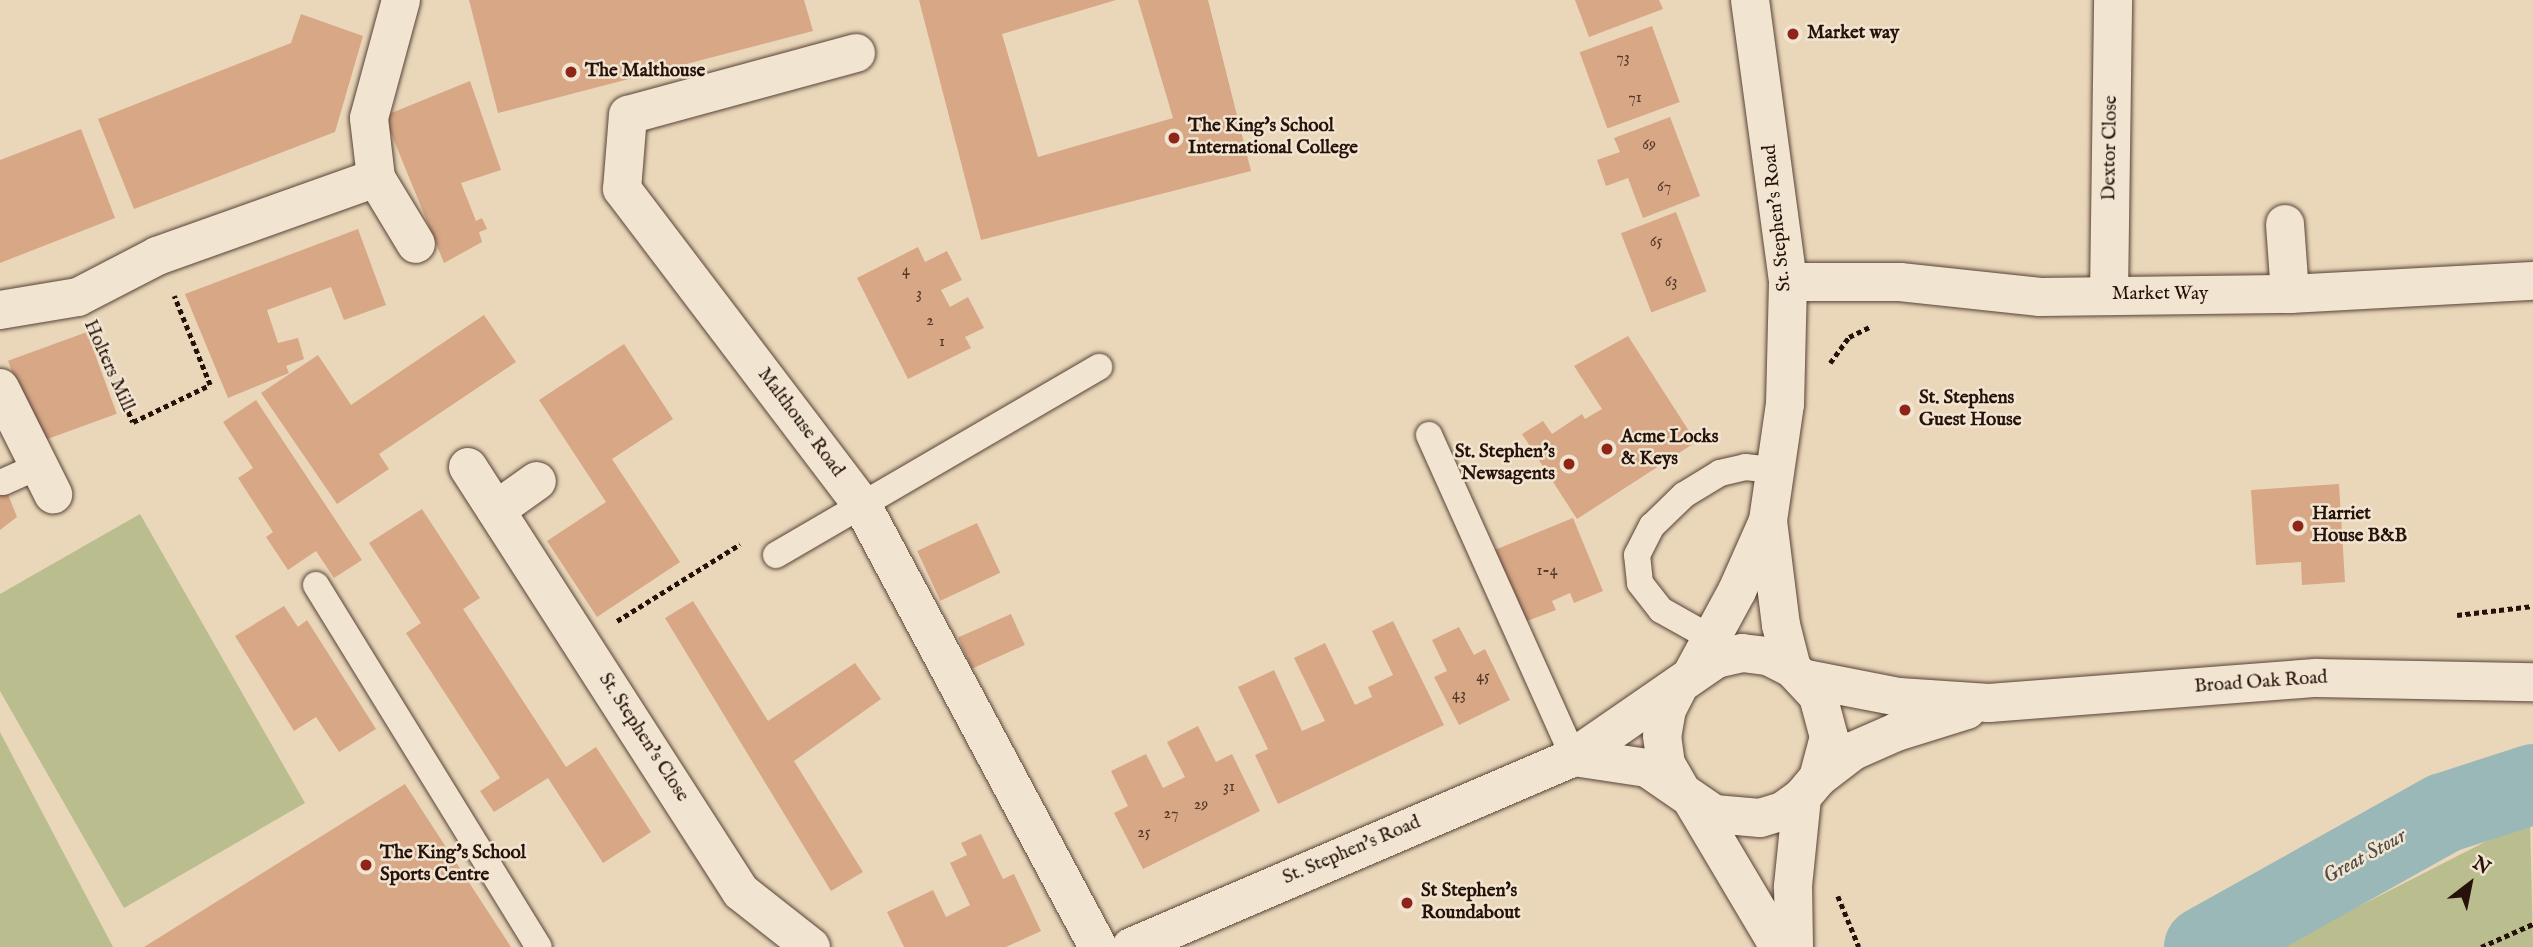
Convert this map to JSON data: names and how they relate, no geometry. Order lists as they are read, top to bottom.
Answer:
{
  "streets": {
    "street": [
      "Dextor Close",
      "St. Stephen's Road",
      "Market Way",
      "Holters Mill",
      "Malthouse Road",
      "Broad Oak Road",
      "St. Stephen's Close"
    ]
  },
  "crossings": [
    ["Dextor Close", "Market Way"],
    ["St. Stephen's Road", "Market Way"],
    ["St. Stephen's Road", "Broad Oak Road"]
  ],
  "water": ["Great Stour"],
  "places": [
    "Market way",
    "The Malthouse",
    "The King's School International College",
    "St. Stephens Guest House",
    "Acme Locks & Keys",
    "St. Stephen's Newsagents",
    "Harriet House B&B",
    "The King's School Sports Centre",
    "St Stephen's Roundabout"
  ],
  "house_numbers": [
    "73",
    "71",
    "69",
    "67",
    "65",
    "4",
    "63",
    "3",
    "2",
    "1",
    "1-4",
    "45",
    "43",
    "31",
    "29",
    "27",
    "25"
  ],
  "north": "top right"
}
